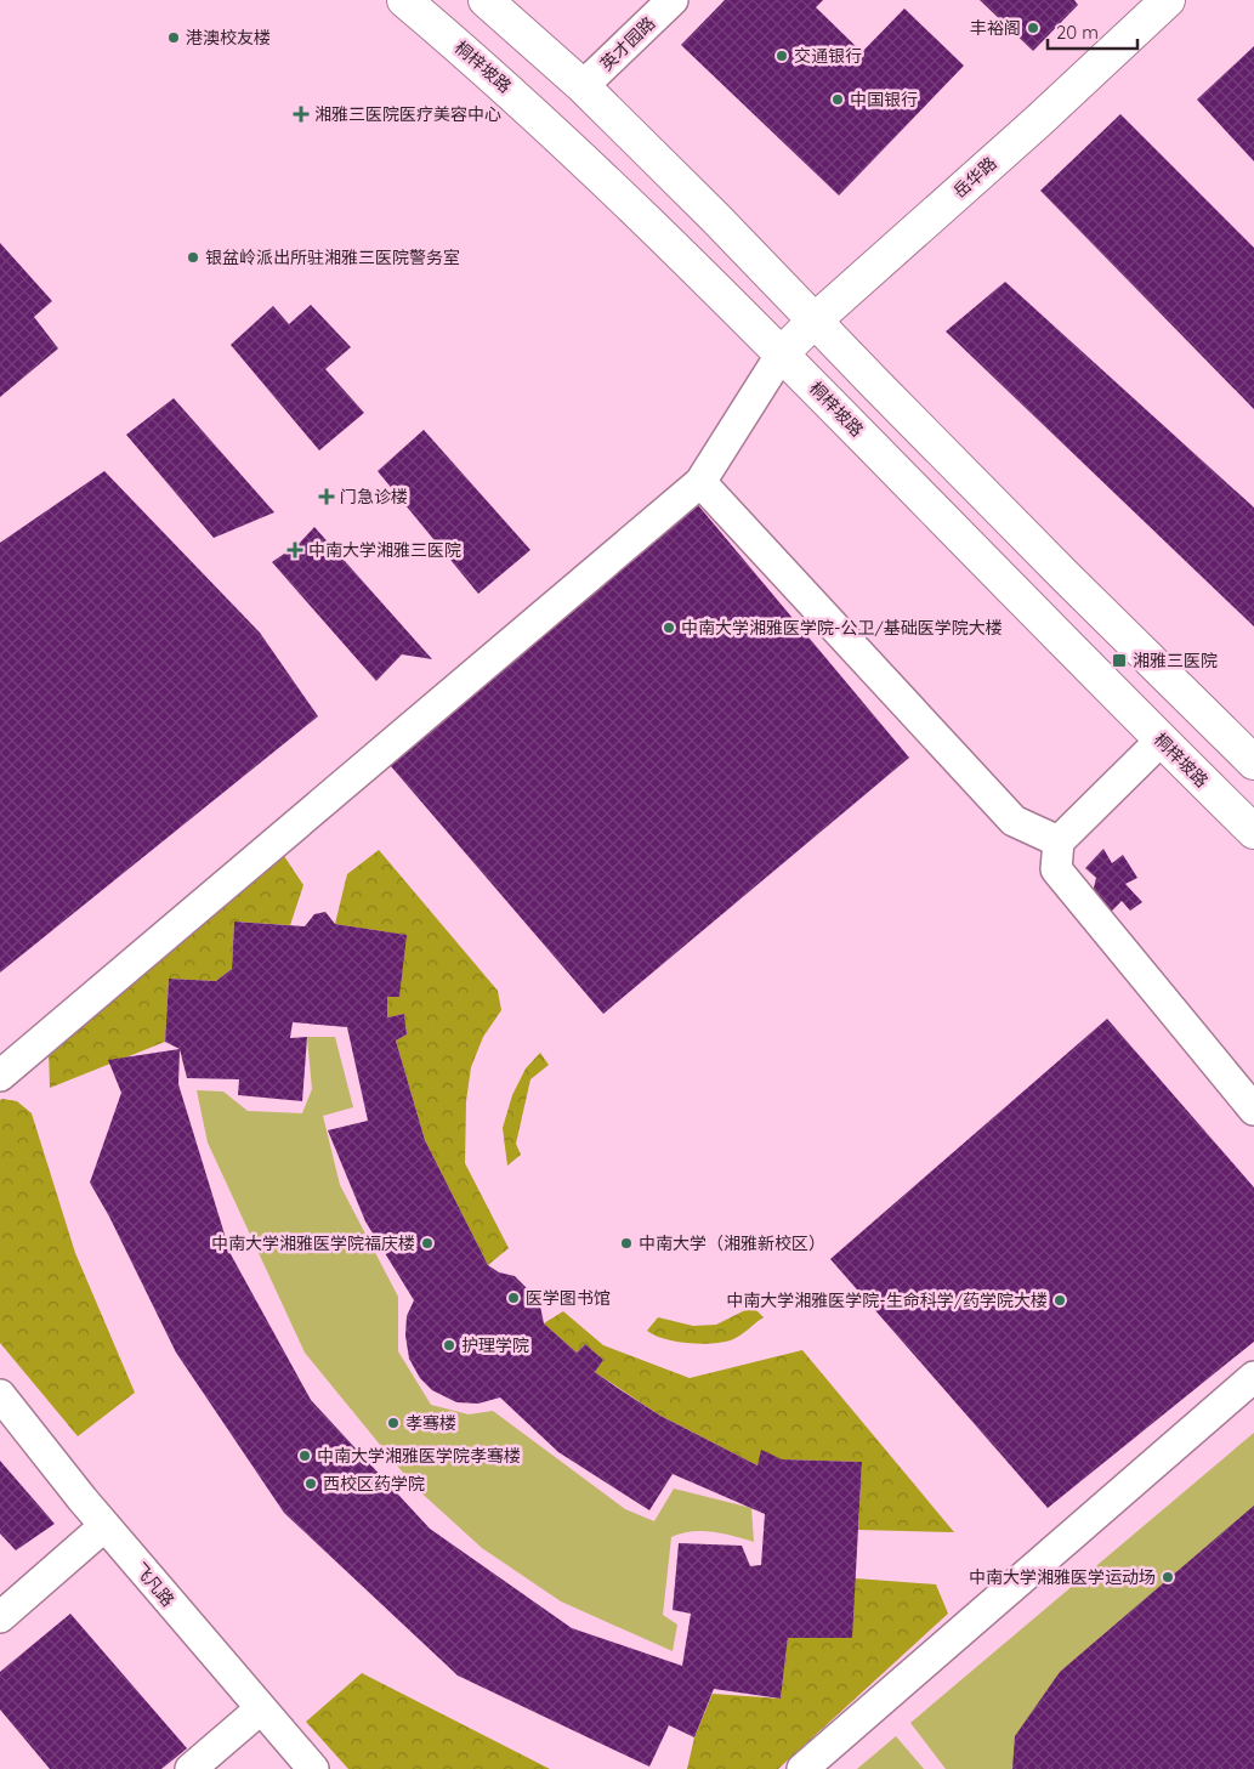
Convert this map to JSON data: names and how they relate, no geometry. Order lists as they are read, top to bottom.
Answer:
{
  "streets": {
    "main road": ["桐梓坡路", "岳华路"],
    "street": ["英才园路", "飞凡路"]
  },
  "crossings": [
    ["桐梓坡路", "岳华路"]
  ],
  "places": {
    "other": [
      "丰裕阁",
      "港澳校友楼",
      "交通银行",
      "中国银行",
      "银盆岭派出所驻湘雅三医院警务室",
      "中南大学湘雅医学院-公卫/基础医学院大楼",
      "中南大学湘雅医学院福庆楼",
      "中南大学（湘雅新校区）",
      "医学图书馆",
      "中南大学湘雅医学院-生命科学/药学院大楼",
      "护理学院",
      "孝骞楼",
      "中南大学湘雅医学院孝骞楼",
      "西校区药学院",
      "中南大学湘雅医学运动场"
    ],
    "health": ["湘雅三医院医疗美容中心", "门急诊楼", "中南大学湘雅三医院"],
    "transit": ["湘雅三医院"]
  },
  "scale_bar": "20 m"
}
